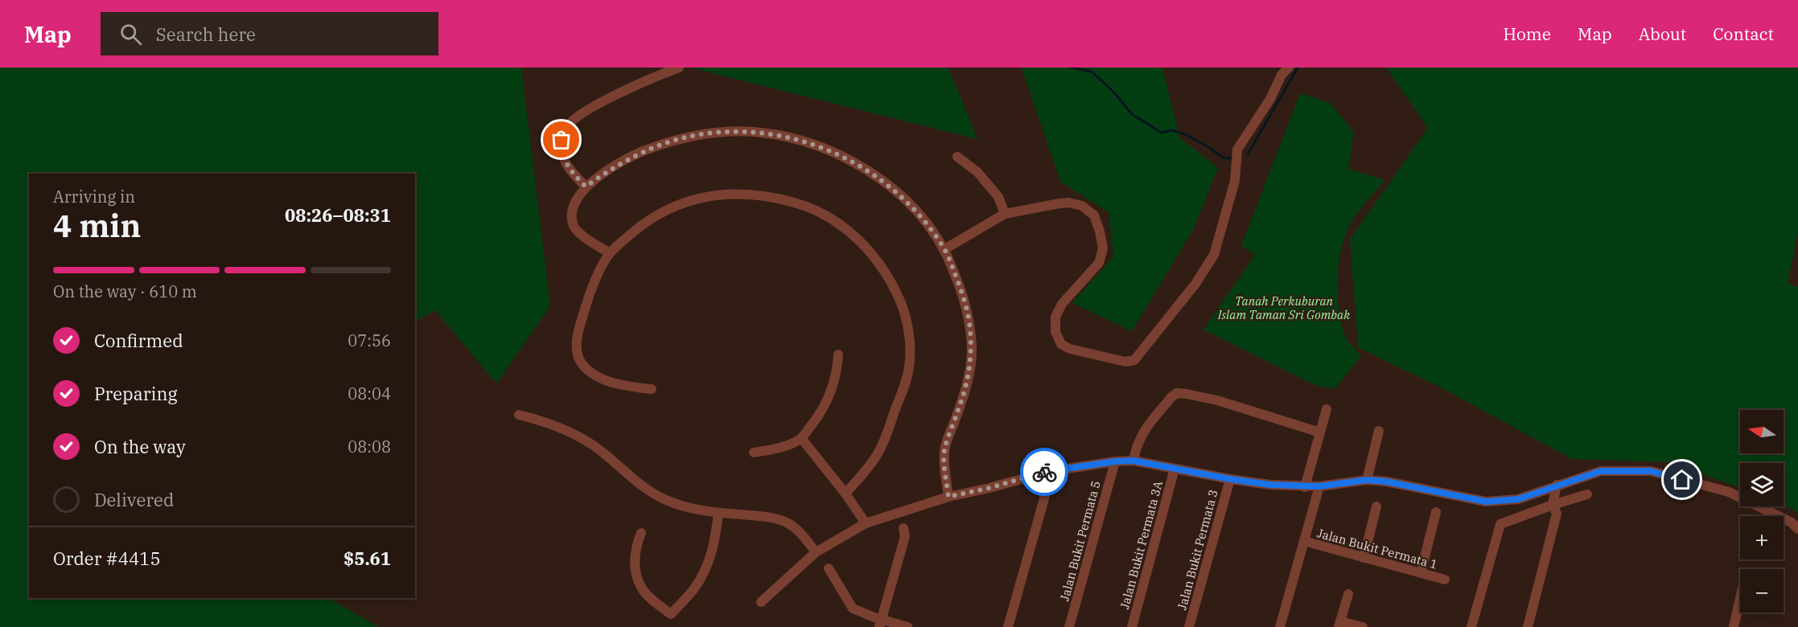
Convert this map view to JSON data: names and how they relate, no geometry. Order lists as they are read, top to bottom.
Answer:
{
  "streets": {
    "street": [
      "Jalan Bukit Permata 5",
      "Jalan Bukit Permata 3A",
      "Jalan Bukit Permata 1",
      "Jalan Bukit Permata 3"
    ]
  },
  "parks": ["Tanah Perkuburan Islam Taman Sri Gombak"],
  "north": "left",
  "page": {
    "header": "Map",
    "search": "Search here",
    "nav": [
      "Home",
      "Map",
      "About",
      "Contact"
    ],
    "heading": ["4 min", "Arriving in", "08:26–08:31"],
    "panel": ["Order #4415", "$5.61"],
    "bar": "On the way · 610 m",
    "list": [
      ["Confirmed", "07:56"],
      ["Preparing", "08:04"],
      ["On the way", "08:08"],
      "Delivered"
    ],
    "map_buttons": ["+", "−"]
  }
}
